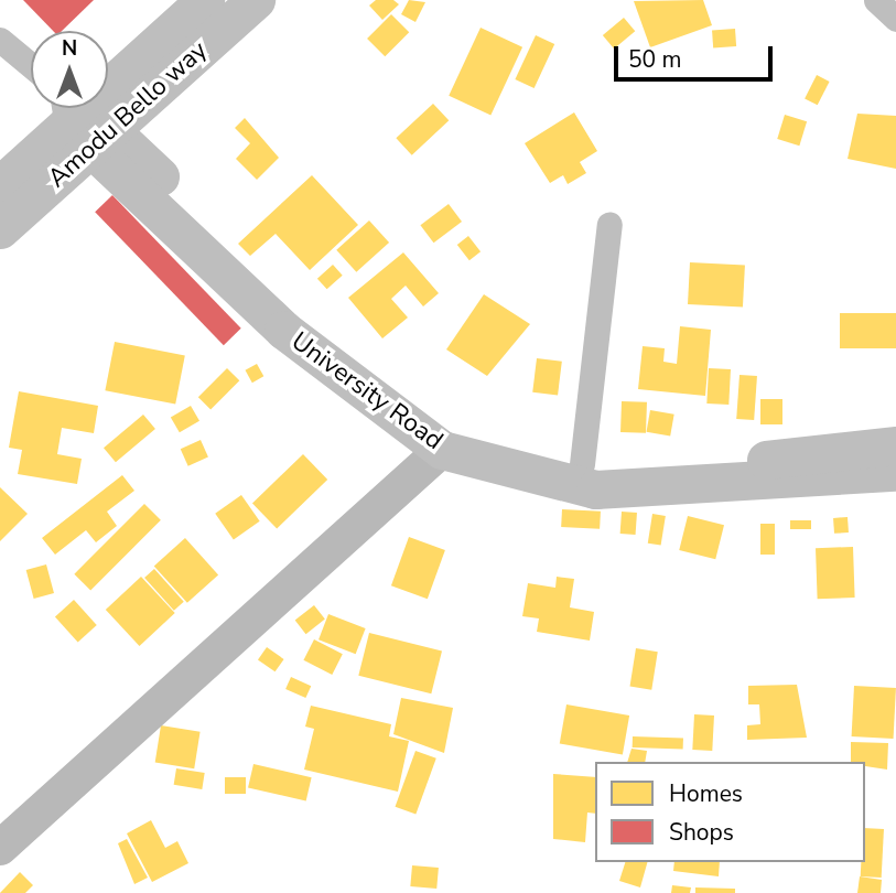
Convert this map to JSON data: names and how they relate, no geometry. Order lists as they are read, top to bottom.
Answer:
{
  "streets": {
    "main road": ["Amodu Bello way", "University Road"]
  },
  "crossings": [
    ["Amodu Bello way", "University Road"]
  ],
  "legend": ["Homes", "Shops"],
  "scale_bar": "50 m",
  "north": "top"
}
